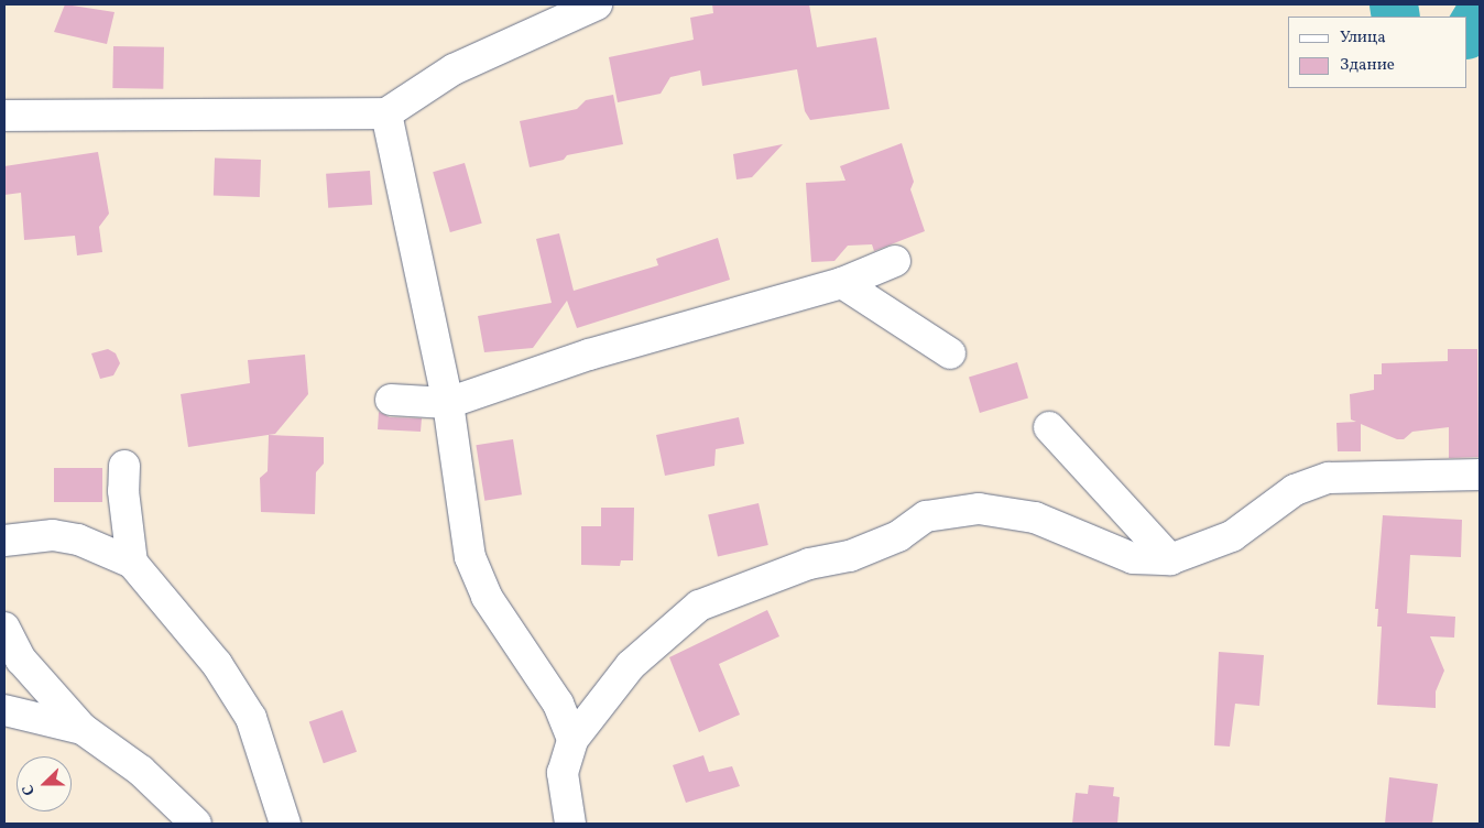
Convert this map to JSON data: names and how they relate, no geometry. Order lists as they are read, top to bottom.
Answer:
{
  "legend": ["Улица", "Здание"],
  "north": "left"
}
